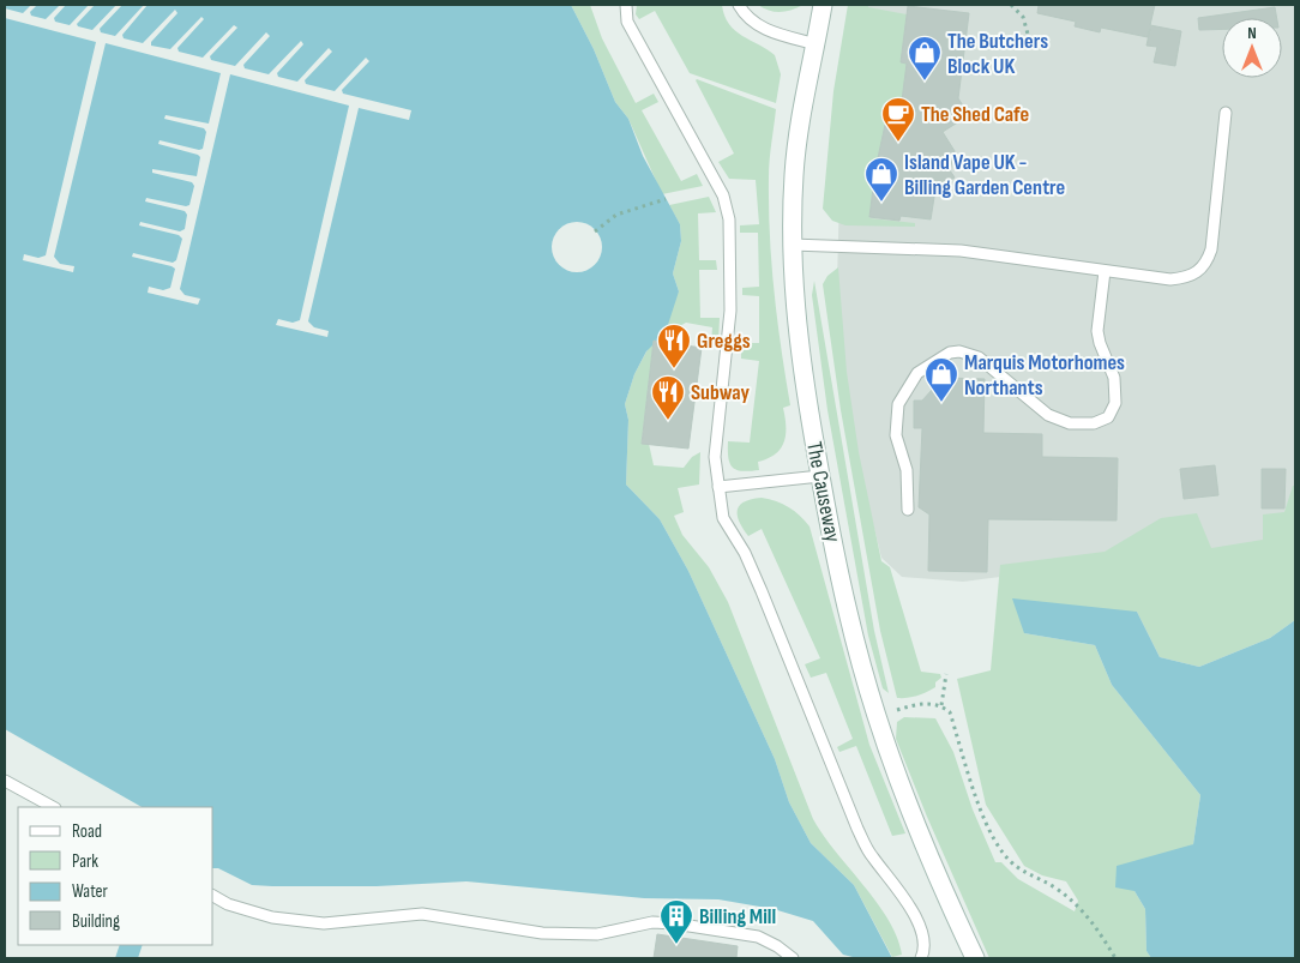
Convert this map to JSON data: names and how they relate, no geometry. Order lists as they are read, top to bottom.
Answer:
{
  "streets": {
    "street": ["The Causeway"]
  },
  "places": {
    "shop": ["The Butchers Block UK", "Island Vape UK - Billing Garden Centre", "Marquis Motorhomes Northants"],
    "cafe": ["The Shed Cafe"],
    "restaurant": ["Greggs", "Subway"],
    "building": ["Billing Mill"]
  },
  "legend": [
    "Road",
    "Park",
    "Water",
    "Building"
  ],
  "north": "top"
}
